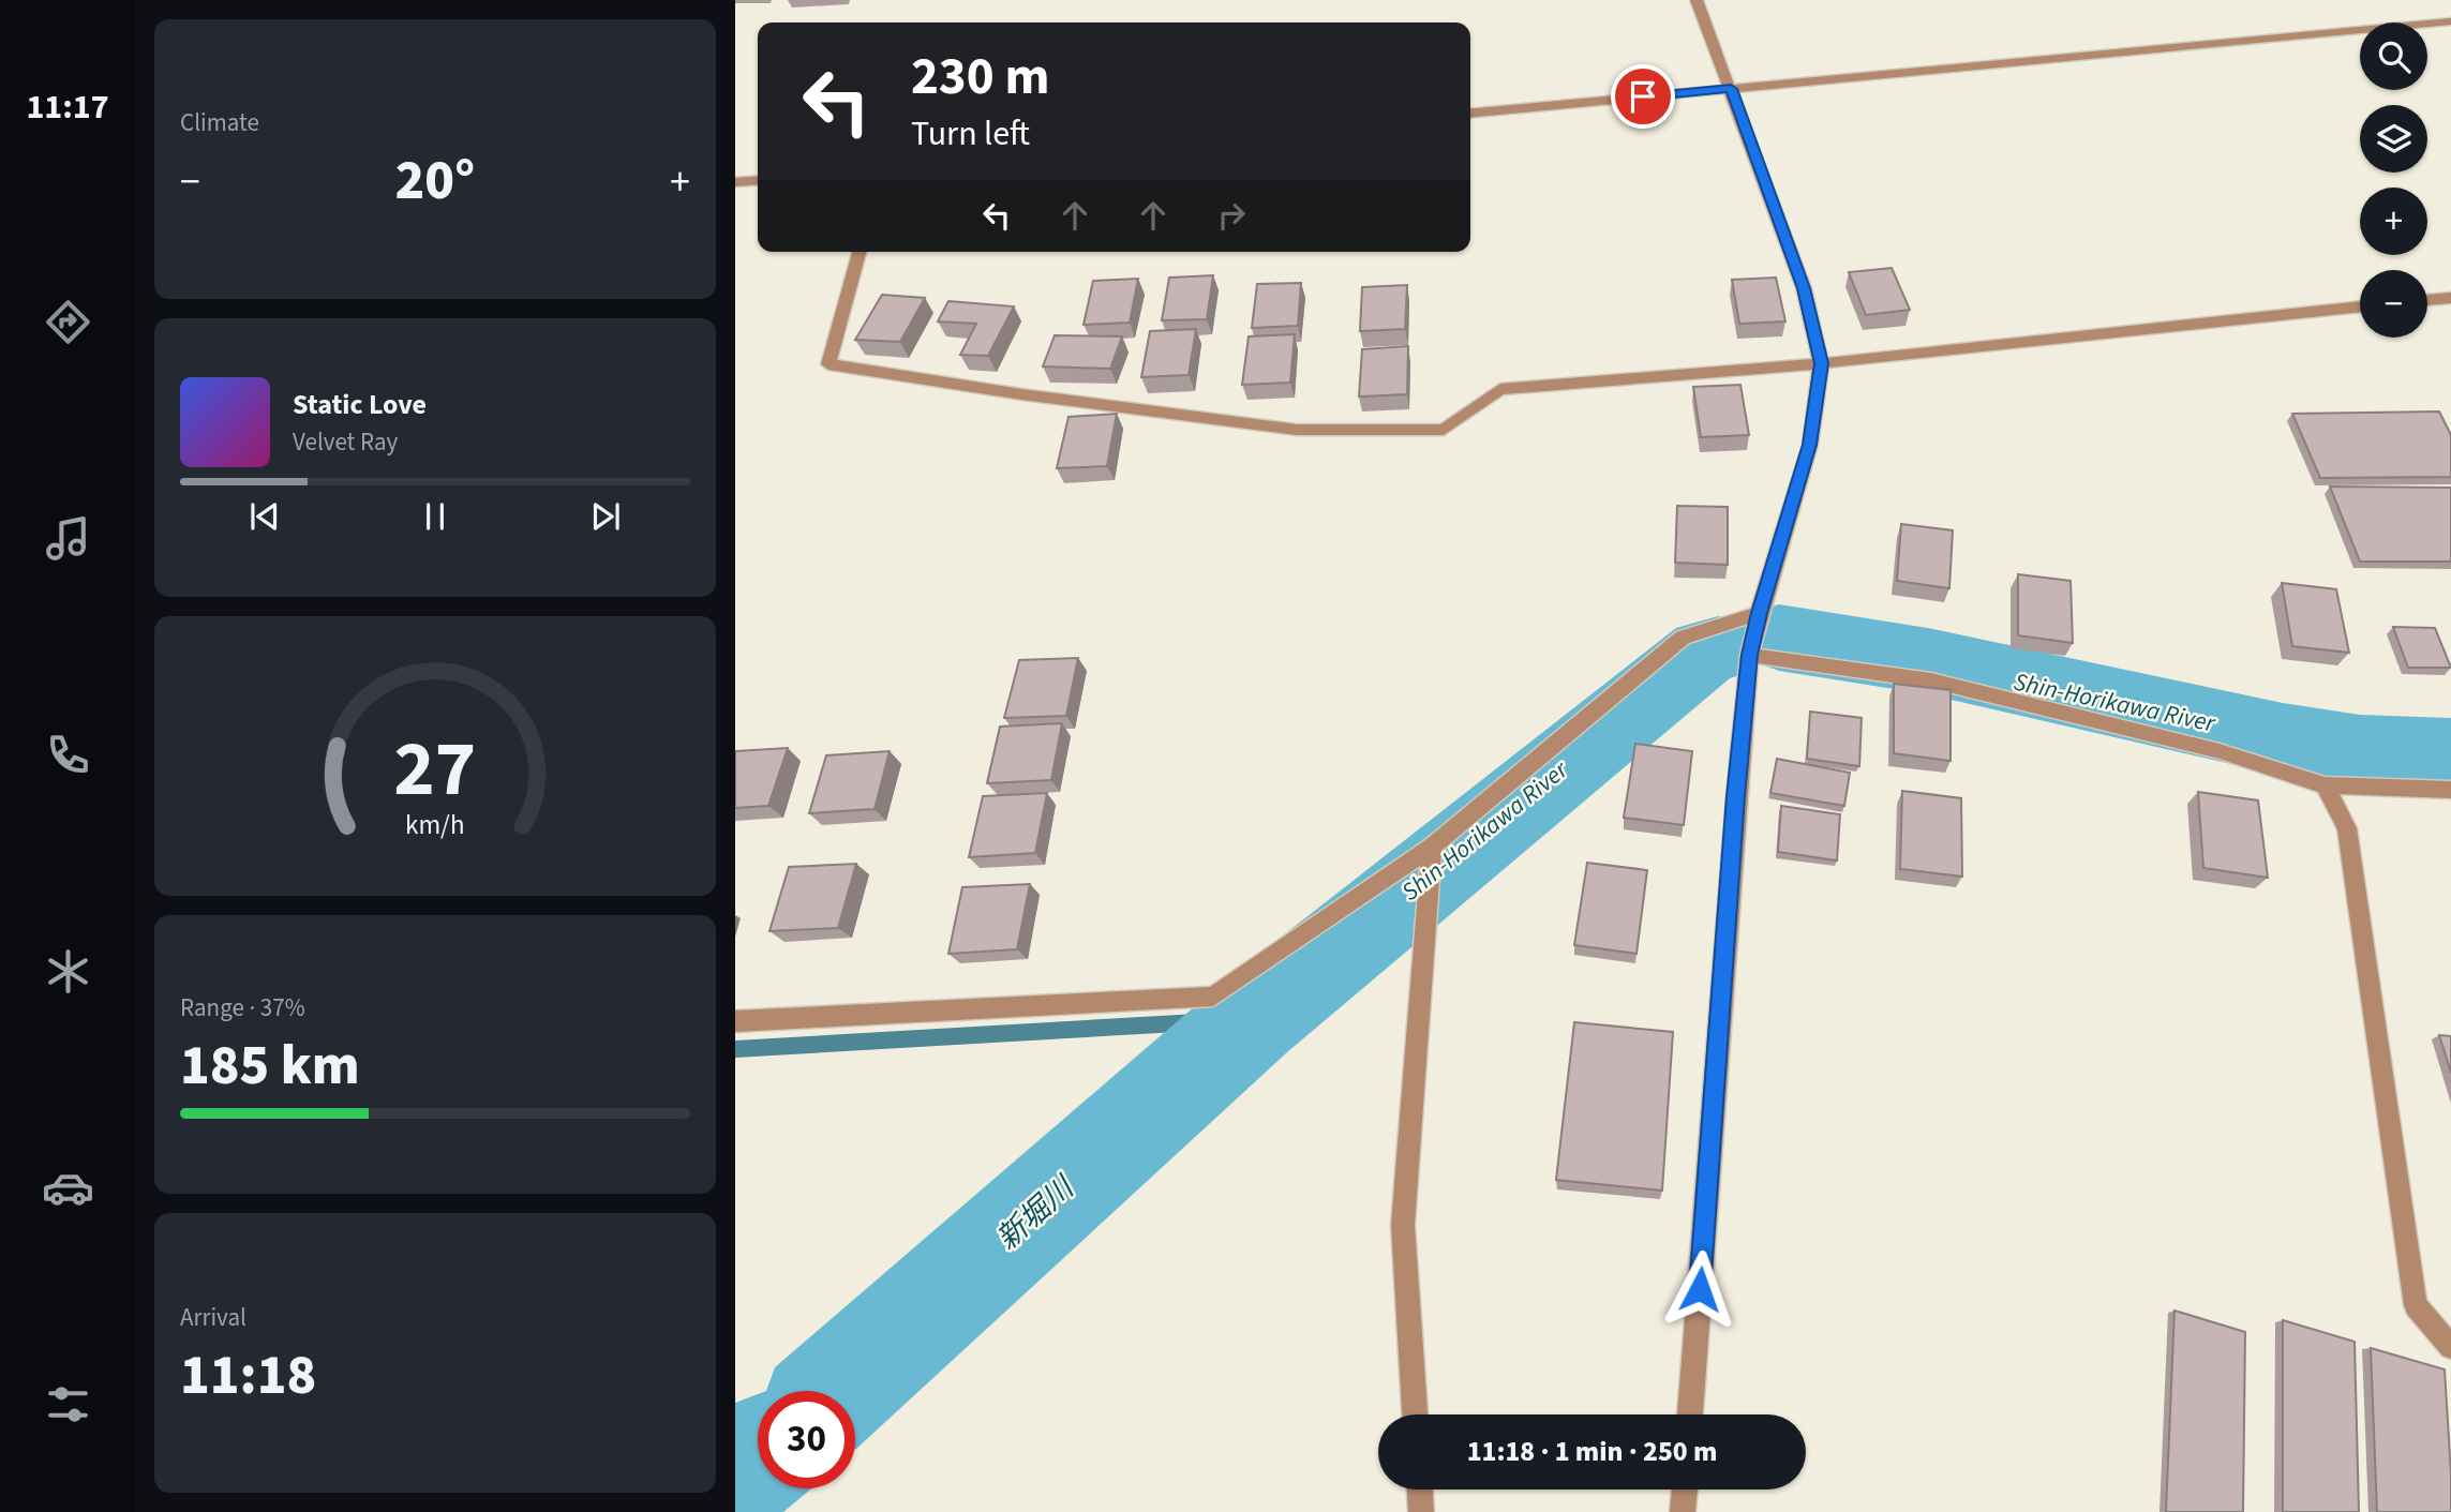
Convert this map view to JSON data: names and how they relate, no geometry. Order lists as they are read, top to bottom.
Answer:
{
  "water": ["Shin-Horikawa River", "新堀川"],
  "page": {
    "tabs": "11:17",
    "tile": [
      "Climate",
      ["Range · 37%", "185 km"],
      ["Arrival", "11:18"]
    ],
    "map_buttons": ["+", "−"],
    "turn": ["230 m", "Turn left"],
    "heat": ["−", "20°", "+"],
    "song": ["Static Love", "Velvet Ray"],
    "limit": "30",
    "trip": "11:18 · 1 min · 250 m",
    "gauge": ["27", "km/h"]
  }
}
